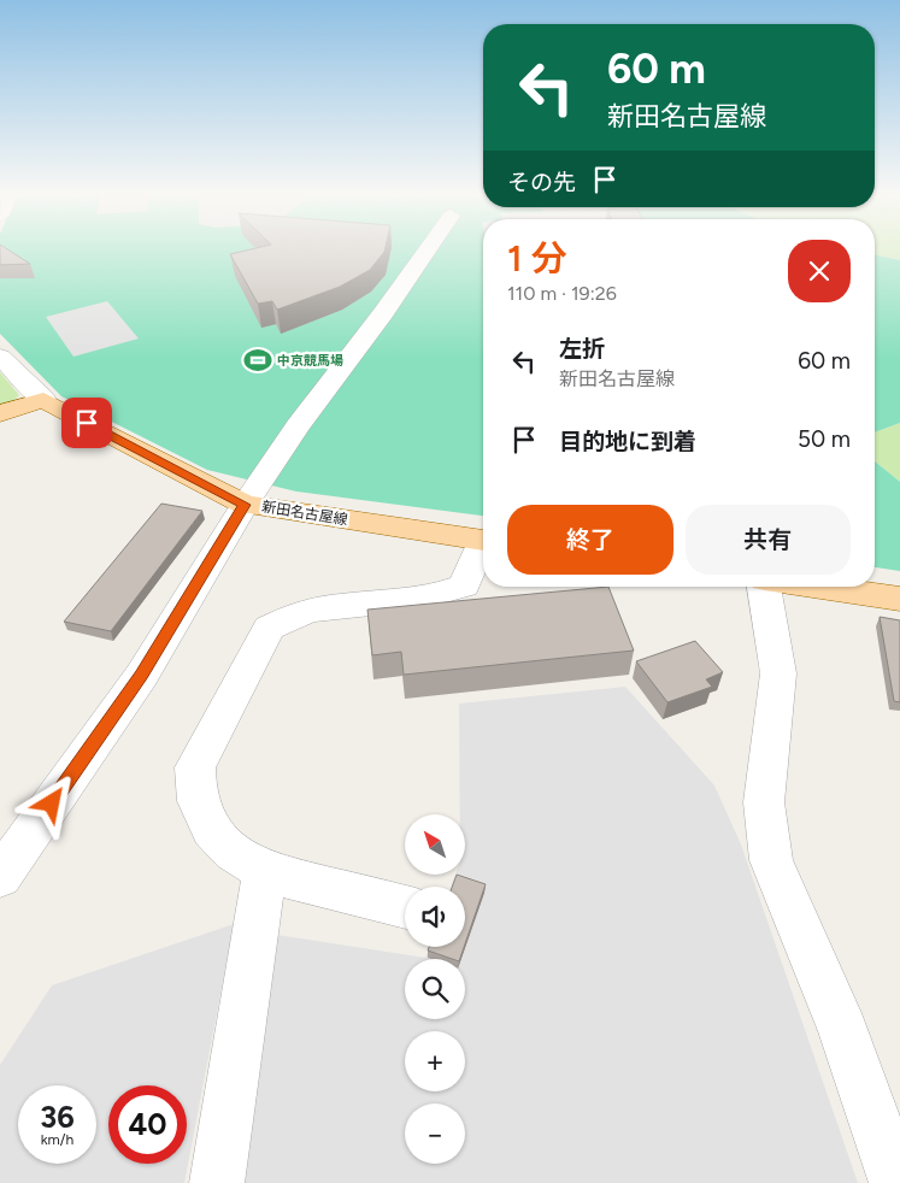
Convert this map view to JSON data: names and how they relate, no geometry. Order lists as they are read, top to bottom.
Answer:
{
  "streets": {
    "main road": ["新田名古屋線"]
  },
  "places": {
    "sports": ["中京競馬場"]
  },
  "north": "top left",
  "page": {
    "turn": ["60 m", "新田名古屋線"],
    "then": "その先",
    "heading": ["1 分", "110 m · 19:26"],
    "list": [
      {
        "name": "左折",
        "note": "新田名古屋線",
        "value": "60 m"
      },
      {
        "name": "目的地に到着",
        "value": "50 m"
      }
    ],
    "buttons": ["終了", "共有"],
    "map_buttons": ["+", "−"],
    "speed": "36 km/h",
    "limit": "40"
  }
}
